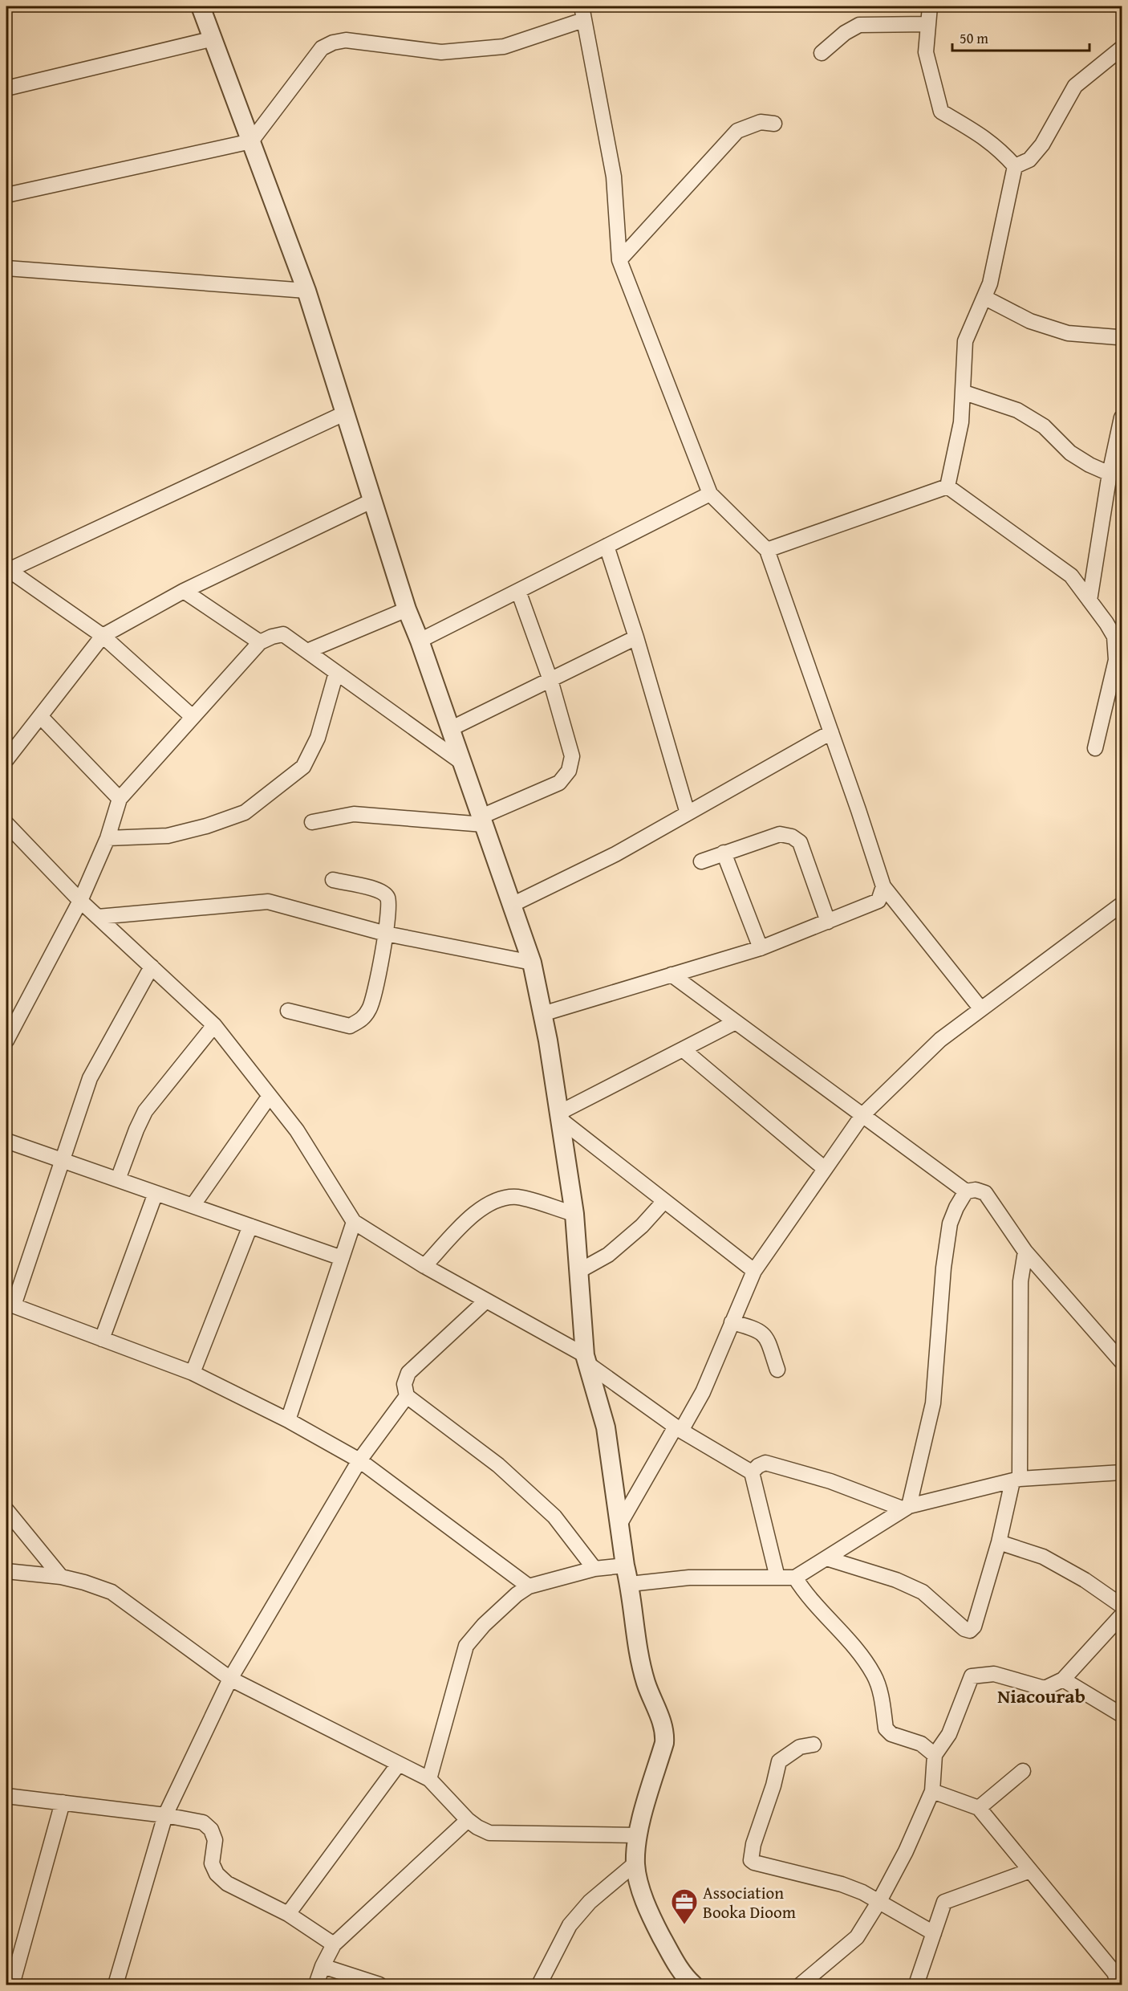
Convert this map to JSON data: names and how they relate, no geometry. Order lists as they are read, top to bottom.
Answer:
{
  "districts": ["Niacourab"],
  "places": {
    "office": ["Association Booka Dioom"]
  },
  "scale_bar": "50 m"
}
